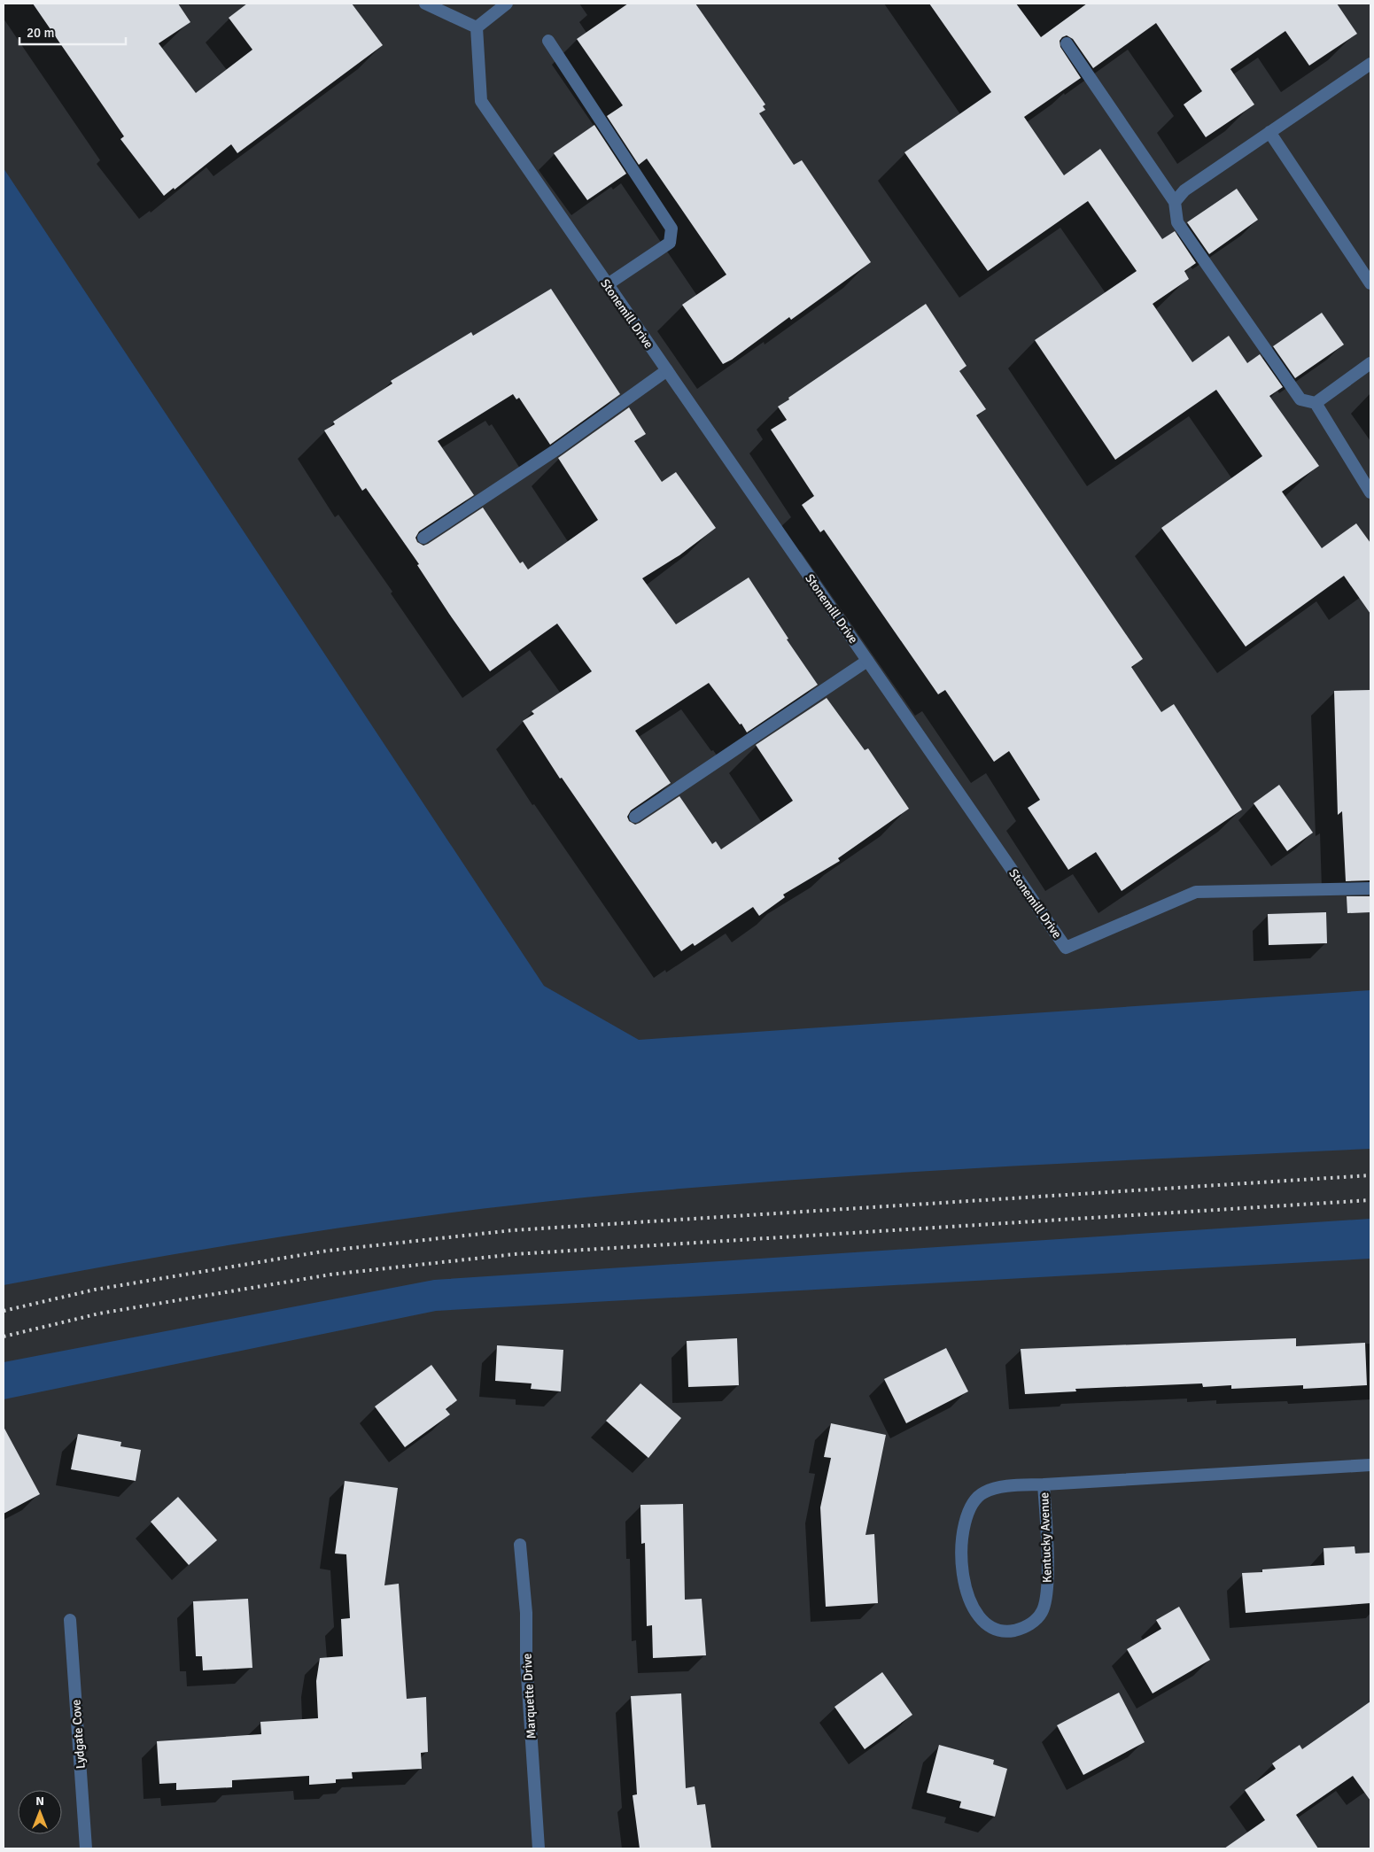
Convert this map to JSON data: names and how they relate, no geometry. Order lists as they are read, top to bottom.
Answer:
{
  "streets": {
    "street": [
      "Stonemill Drive",
      "Kentucky Avenue",
      "Marquette Drive",
      "Lydgate Cove"
    ]
  },
  "scale_bar": "20 m",
  "north": "top"
}
